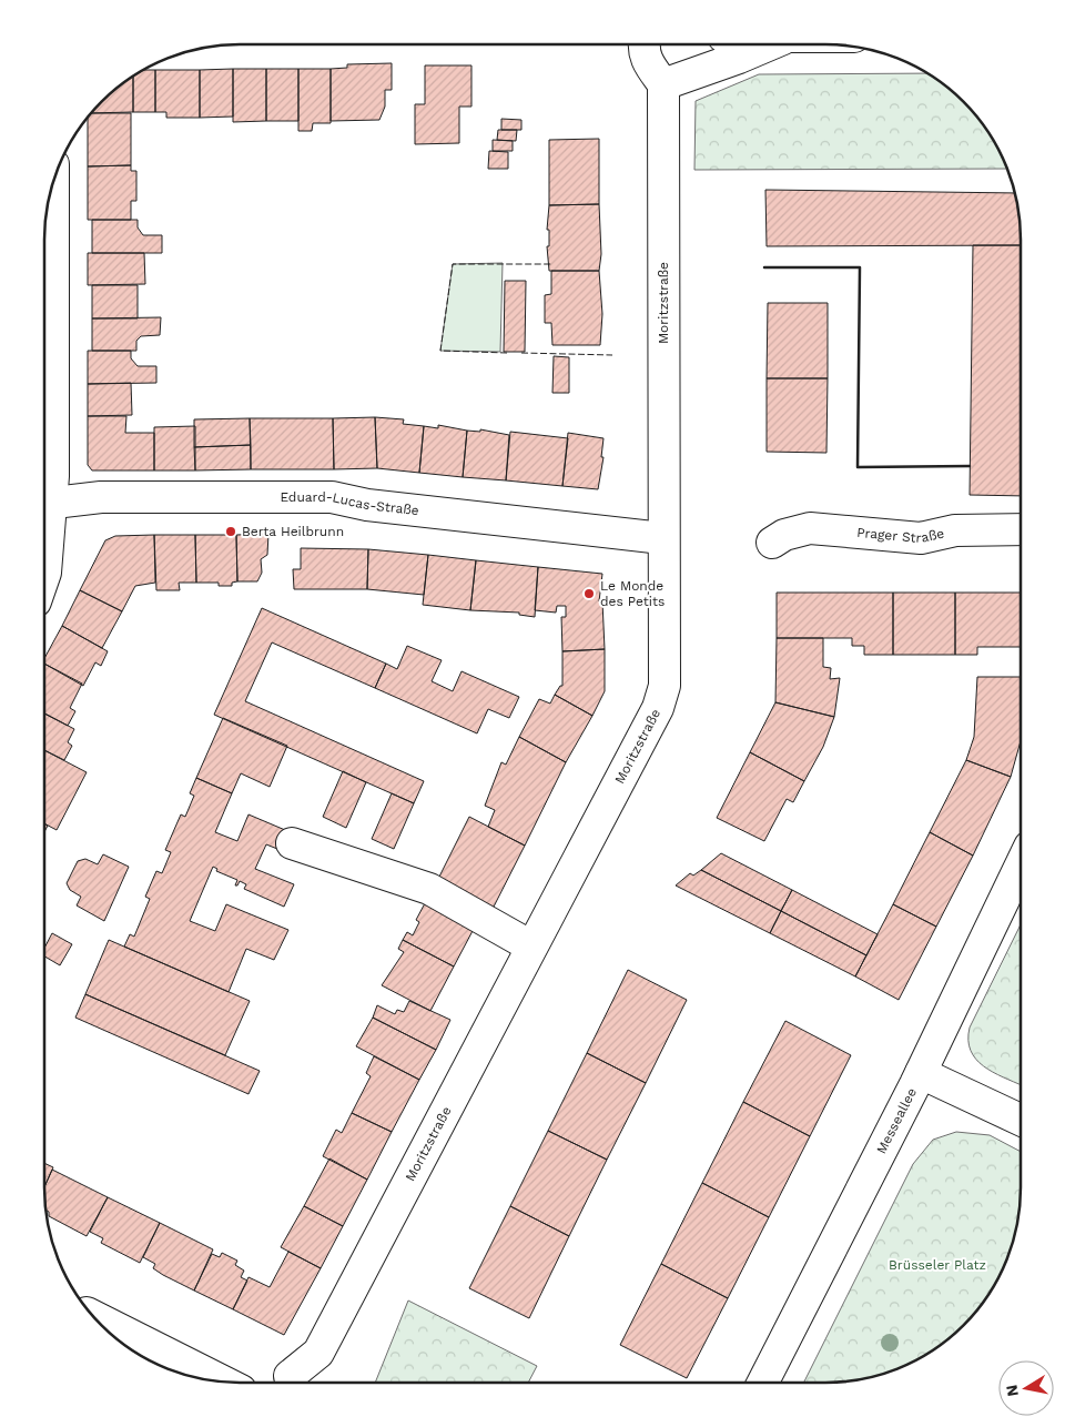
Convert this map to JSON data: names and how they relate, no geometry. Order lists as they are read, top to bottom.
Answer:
{
  "streets": {
    "street": [
      "Moritzstraße",
      "Eduard-Lucas-Straße",
      "Prager Straße",
      "Messeallee"
    ]
  },
  "crossings": [
    ["Moritzstraße", "Eduard-Lucas-Straße"]
  ],
  "parks": ["Brüsseler Platz"],
  "places": ["Berta Heilbrunn", "Le Monde des Petits"],
  "north": "left"
}
